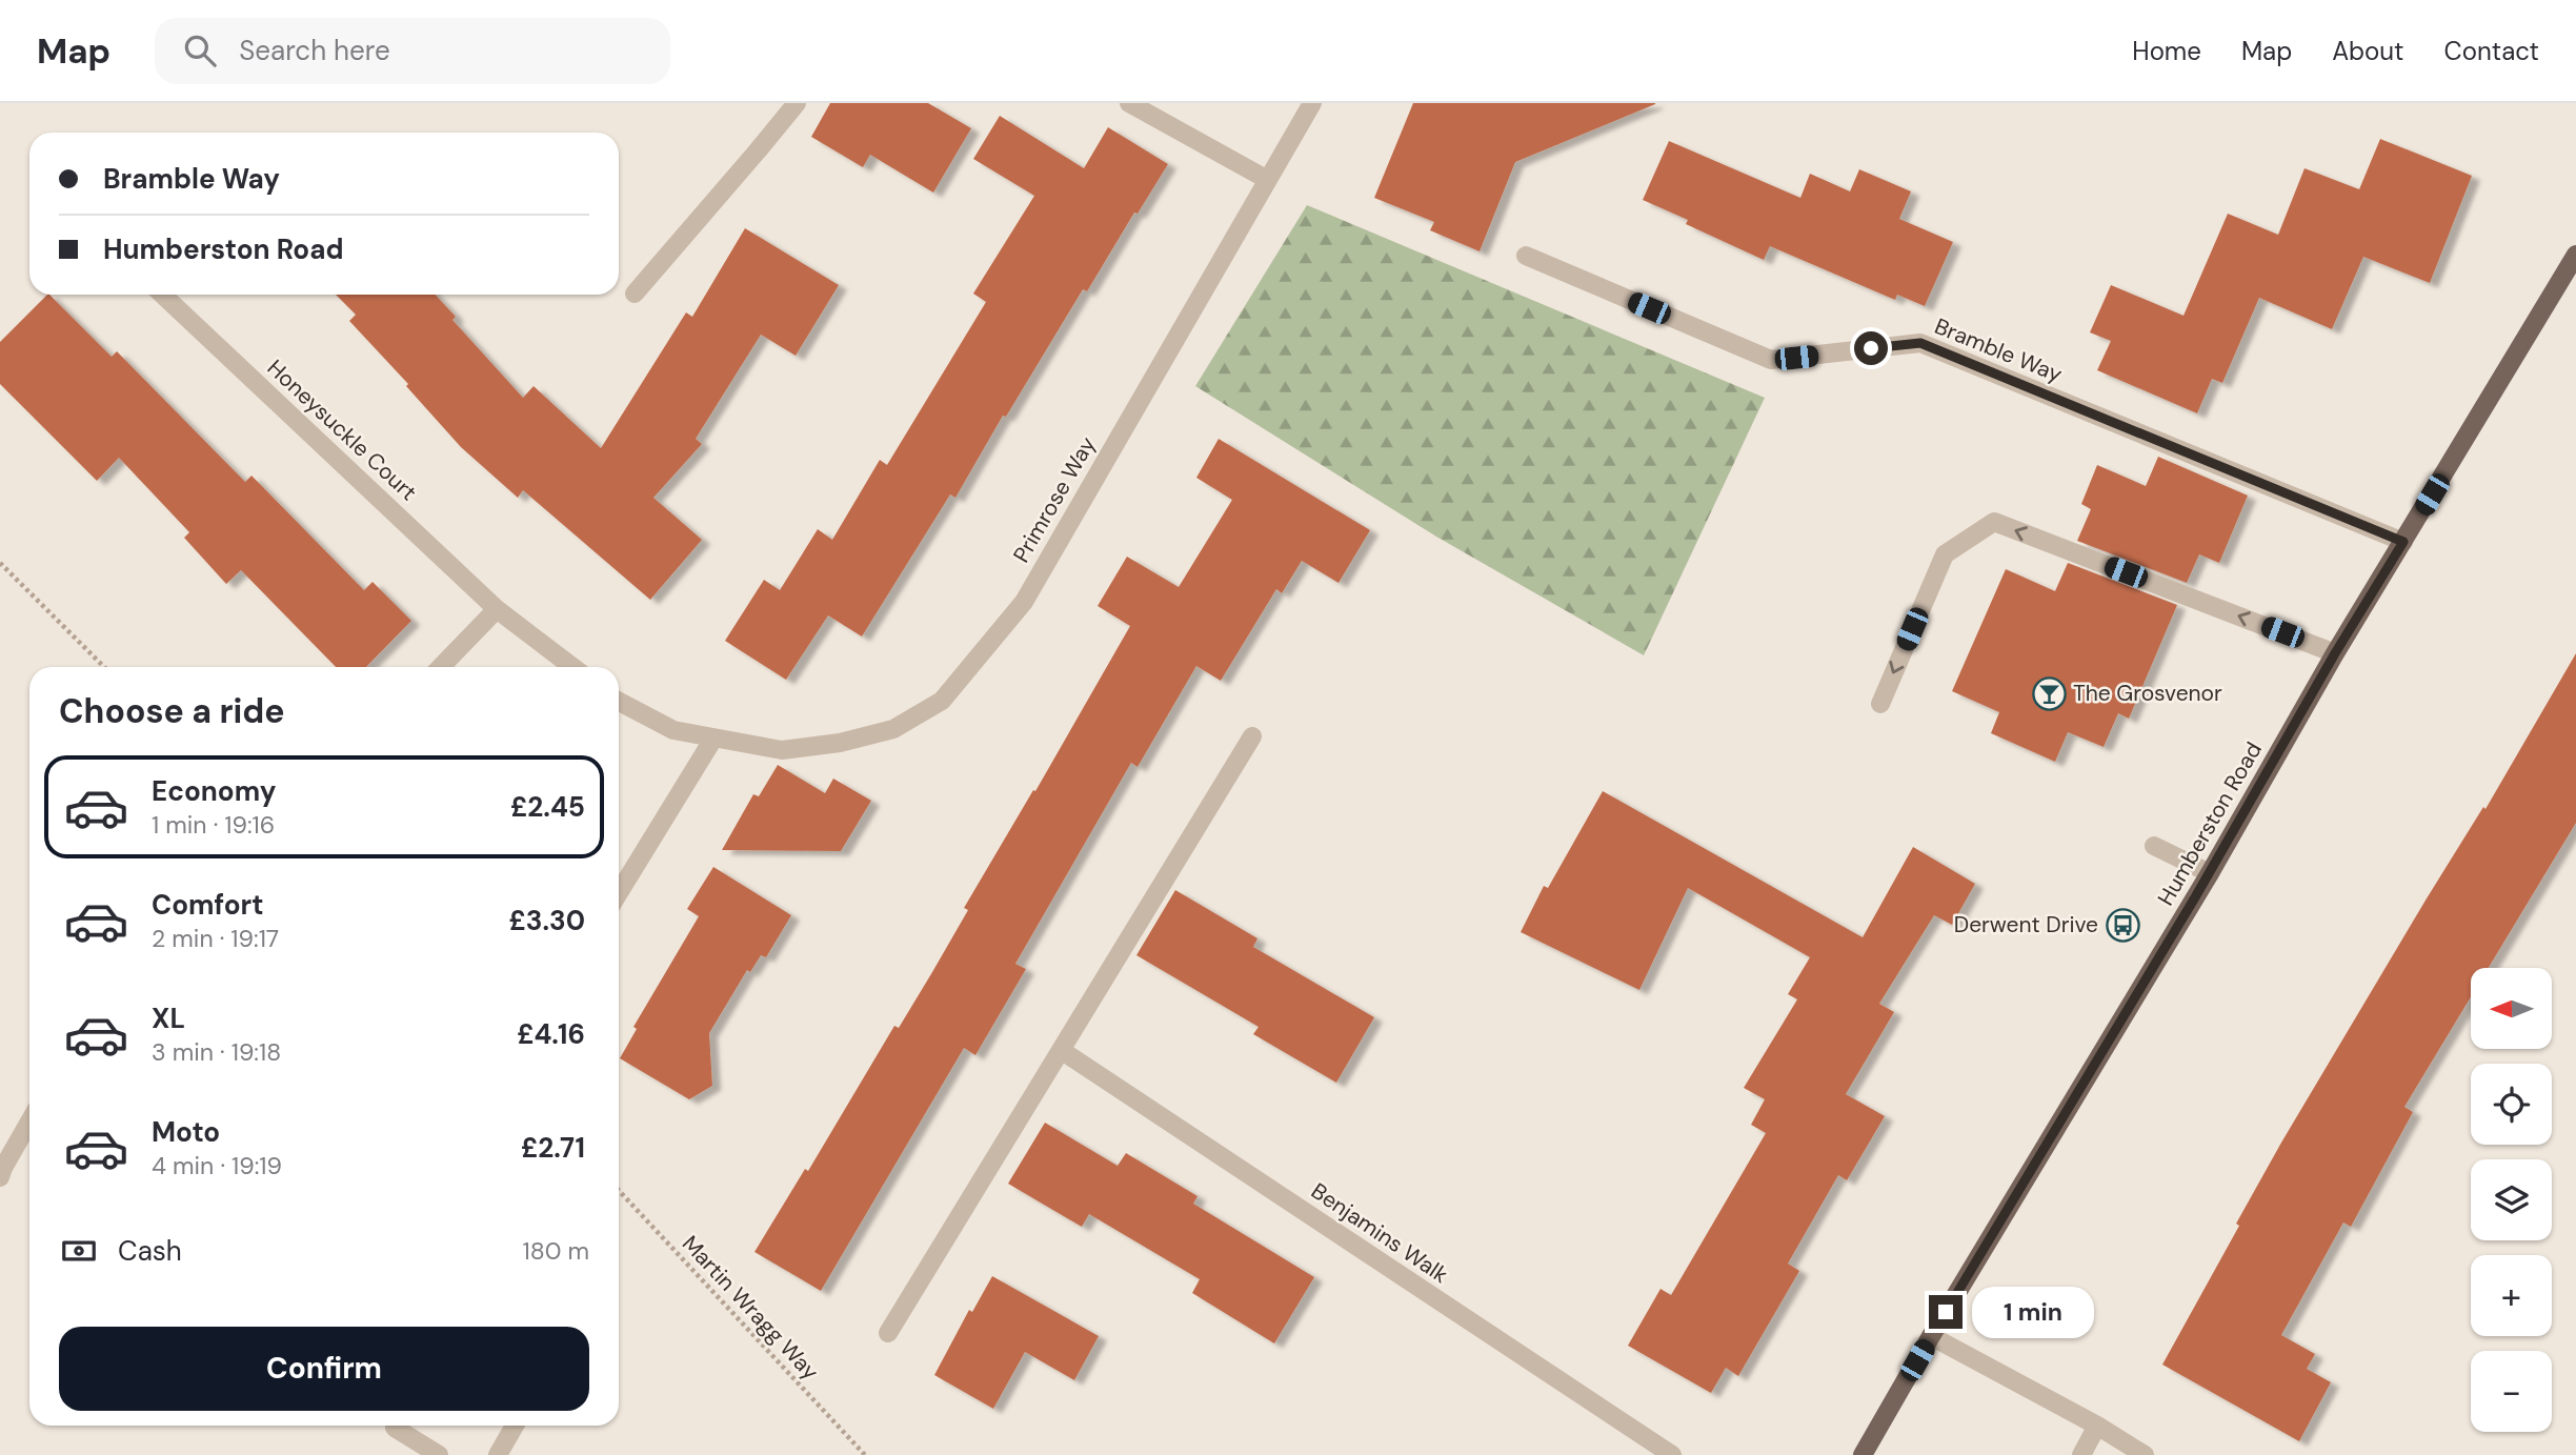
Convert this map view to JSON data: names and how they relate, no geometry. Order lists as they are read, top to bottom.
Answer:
{
  "streets": {
    "main road": ["Humberston Road"],
    "street": [
      "Bramble Way",
      "Honeysuckle Court",
      "Primrose Way",
      "Benjamins Walk"
    ],
    "path": ["Martin Wragg Way"]
  },
  "crossings": [
    ["Bramble Way", "Humberston Road"]
  ],
  "places": {
    "bar": ["The Grosvenor"],
    "bus stop": ["Derwent Drive"]
  },
  "north": "left",
  "page": {
    "header": "Map",
    "search": "Search here",
    "nav": [
      "Home",
      "Map",
      "About",
      "Contact"
    ],
    "banner": ["Bramble Way", "Humberston Road"],
    "heading": "Choose a ride",
    "list": [
      {
        "name": "Economy",
        "note": "1 min · 19:16",
        "value": "£2.45"
      },
      {
        "name": "Comfort",
        "note": "2 min · 19:17",
        "value": "£3.30"
      },
      {
        "name": "XL",
        "note": "3 min · 19:18",
        "value": "£4.16"
      },
      {
        "name": "Moto",
        "note": "4 min · 19:19",
        "value": "£2.71"
      }
    ],
    "map_buttons": ["+", "−"],
    "pay": ["Cash", "180 m"],
    "bubble": "1 min",
    "buttons": "Confirm"
  }
}
